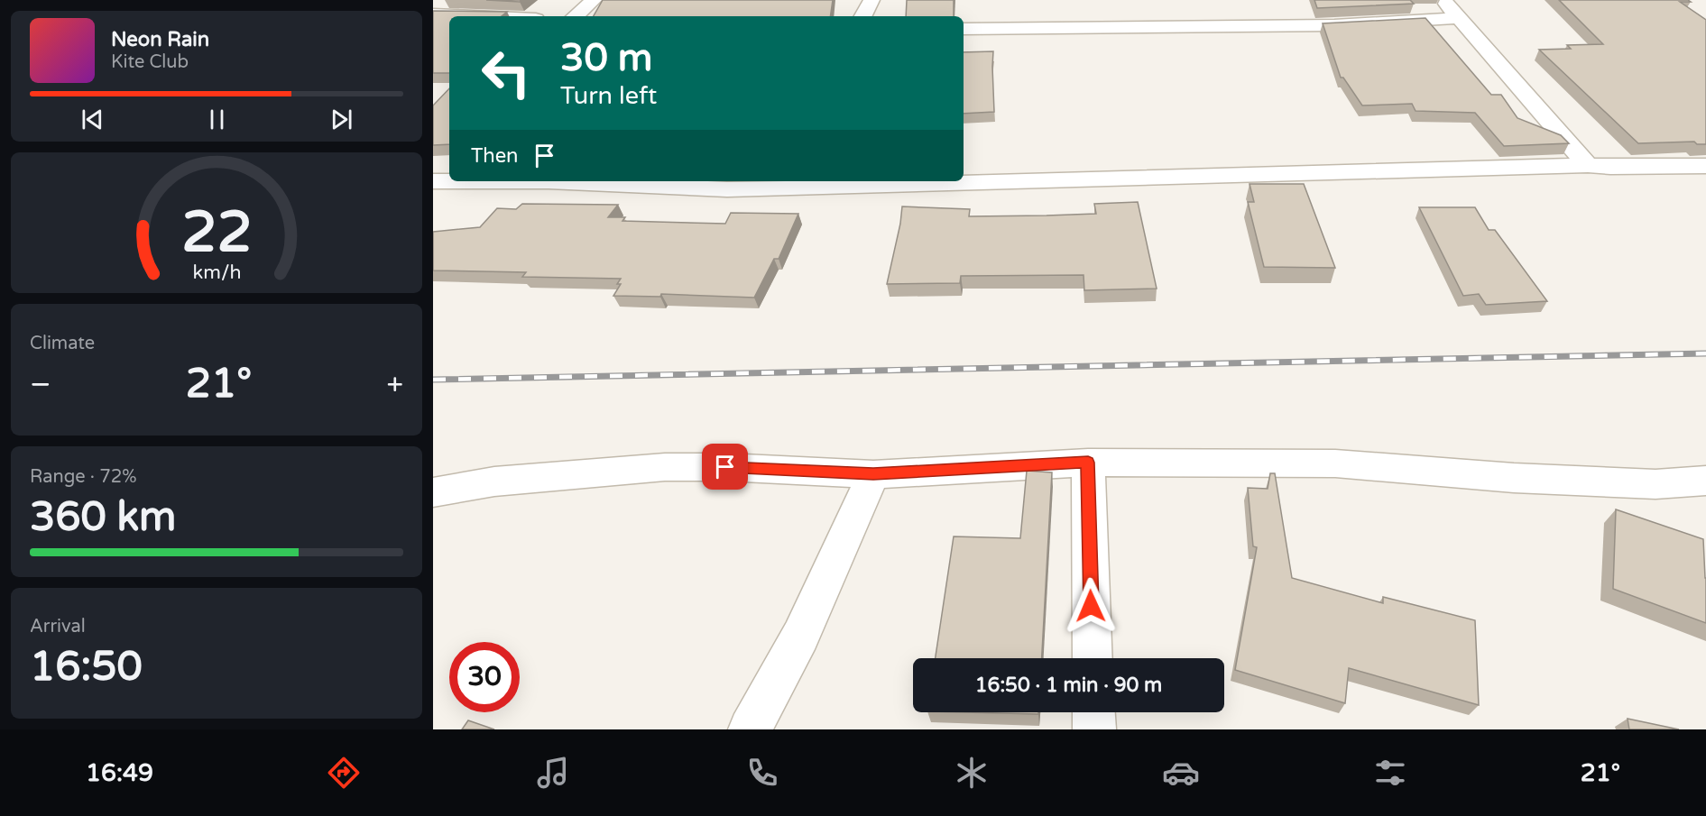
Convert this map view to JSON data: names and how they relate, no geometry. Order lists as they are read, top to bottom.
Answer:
{
  "page": {
    "turn": ["30 m", "Turn left"],
    "song": ["Neon Rain", "Kite Club"],
    "then": "Then",
    "tile": [
      "Climate",
      ["Range · 72%", "360 km"],
      ["Arrival", "16:50"]
    ],
    "heat": ["−", "21°", "+"],
    "limit": "30",
    "trip": "16:50 · 1 min · 90 m",
    "tabs": ["16:49", "21°"],
    "gauge": ["22", "km/h"]
  }
}
